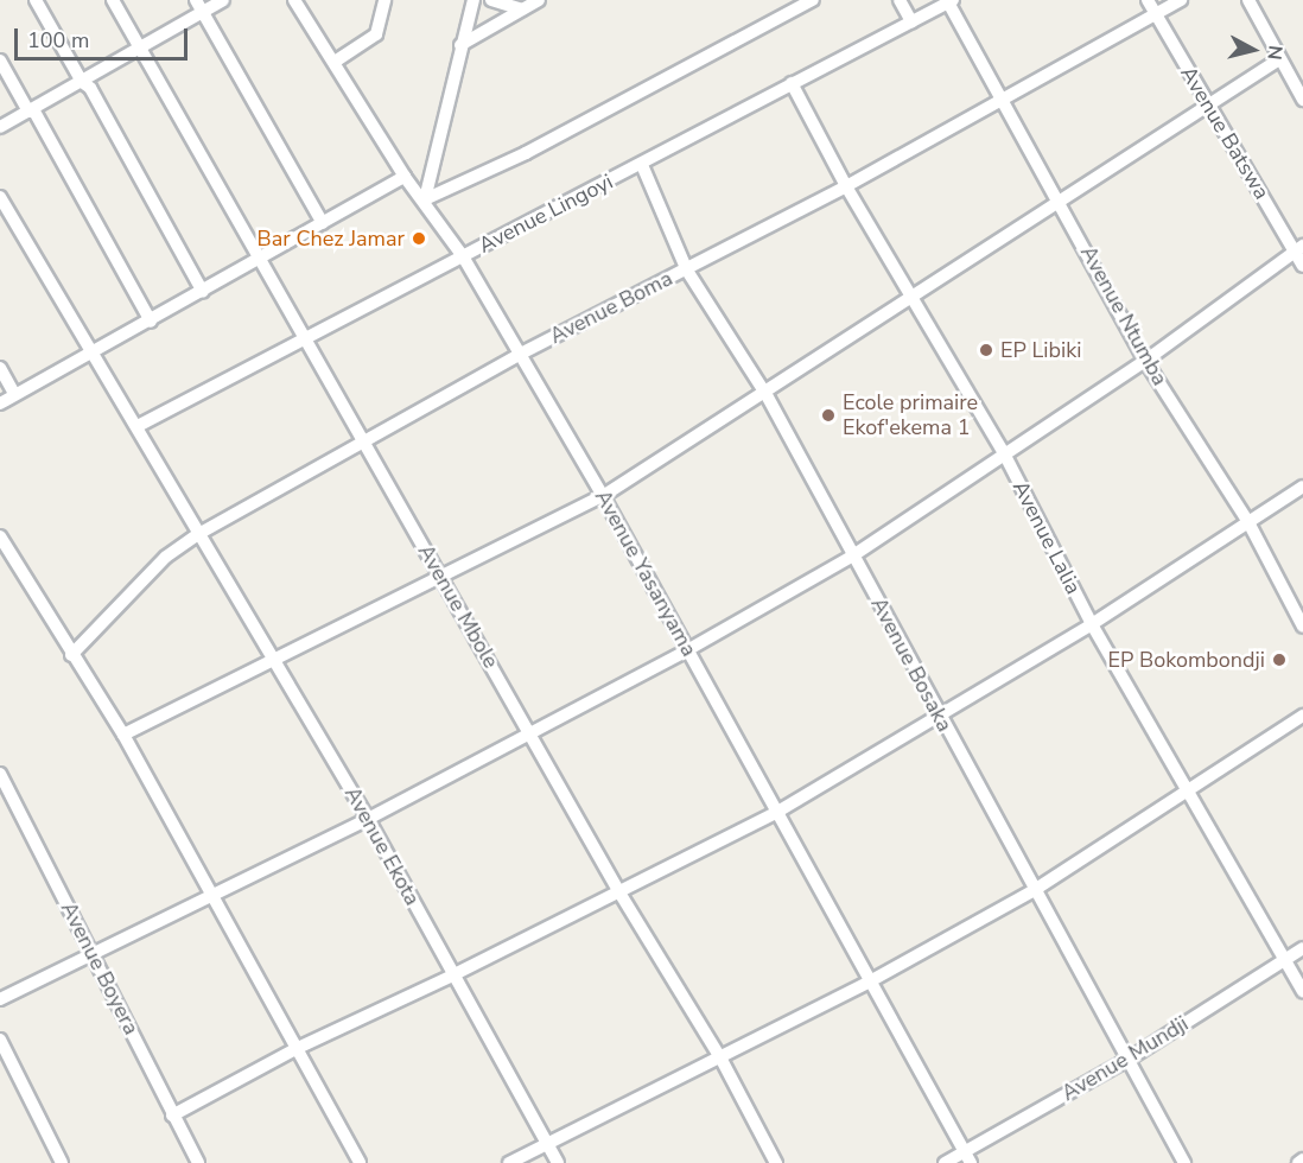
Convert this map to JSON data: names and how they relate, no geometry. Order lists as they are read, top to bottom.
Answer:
{
  "streets": {
    "street": [
      "Avenue Batswa",
      "Avenue Lingoyi",
      "Avenue Boma",
      "Avenue Ntumba",
      "Avenue Lalia",
      "Avenue Yasanyama",
      "Avenue Mbole",
      "Avenue Bosaka",
      "Avenue Ekota",
      "Avenue Boyera",
      "Avenue Mundji"
    ]
  },
  "crossings": [
    ["Avenue Batswa", "Avenue Boma"],
    ["Avenue Lingoyi", "Avenue Ntumba"],
    ["Avenue Lingoyi", "Avenue Lalia"],
    ["Avenue Lingoyi", "Avenue Yasanyama"],
    ["Avenue Lingoyi", "Avenue Mbole"],
    ["Avenue Lingoyi", "Avenue Bosaka"],
    ["Avenue Lingoyi", "Avenue Ekota"],
    ["Avenue Boma", "Avenue Ntumba"],
    ["Avenue Boma", "Avenue Lalia"],
    ["Avenue Boma", "Avenue Yasanyama"],
    ["Avenue Boma", "Avenue Mbole"],
    ["Avenue Boma", "Avenue Bosaka"],
    ["Avenue Boma", "Avenue Ekota"],
    ["Avenue Lalia", "Avenue Mundji"],
    ["Avenue Yasanyama", "Avenue Mundji"],
    ["Avenue Bosaka", "Avenue Mundji"]
  ],
  "places": [
    "Bar Chez Jamar",
    "EP Libiki",
    "Ecole primaire Ekof'ekema 1",
    "EP Bokombondji"
  ],
  "scale_bar": "100 m",
  "north": "right"
}
